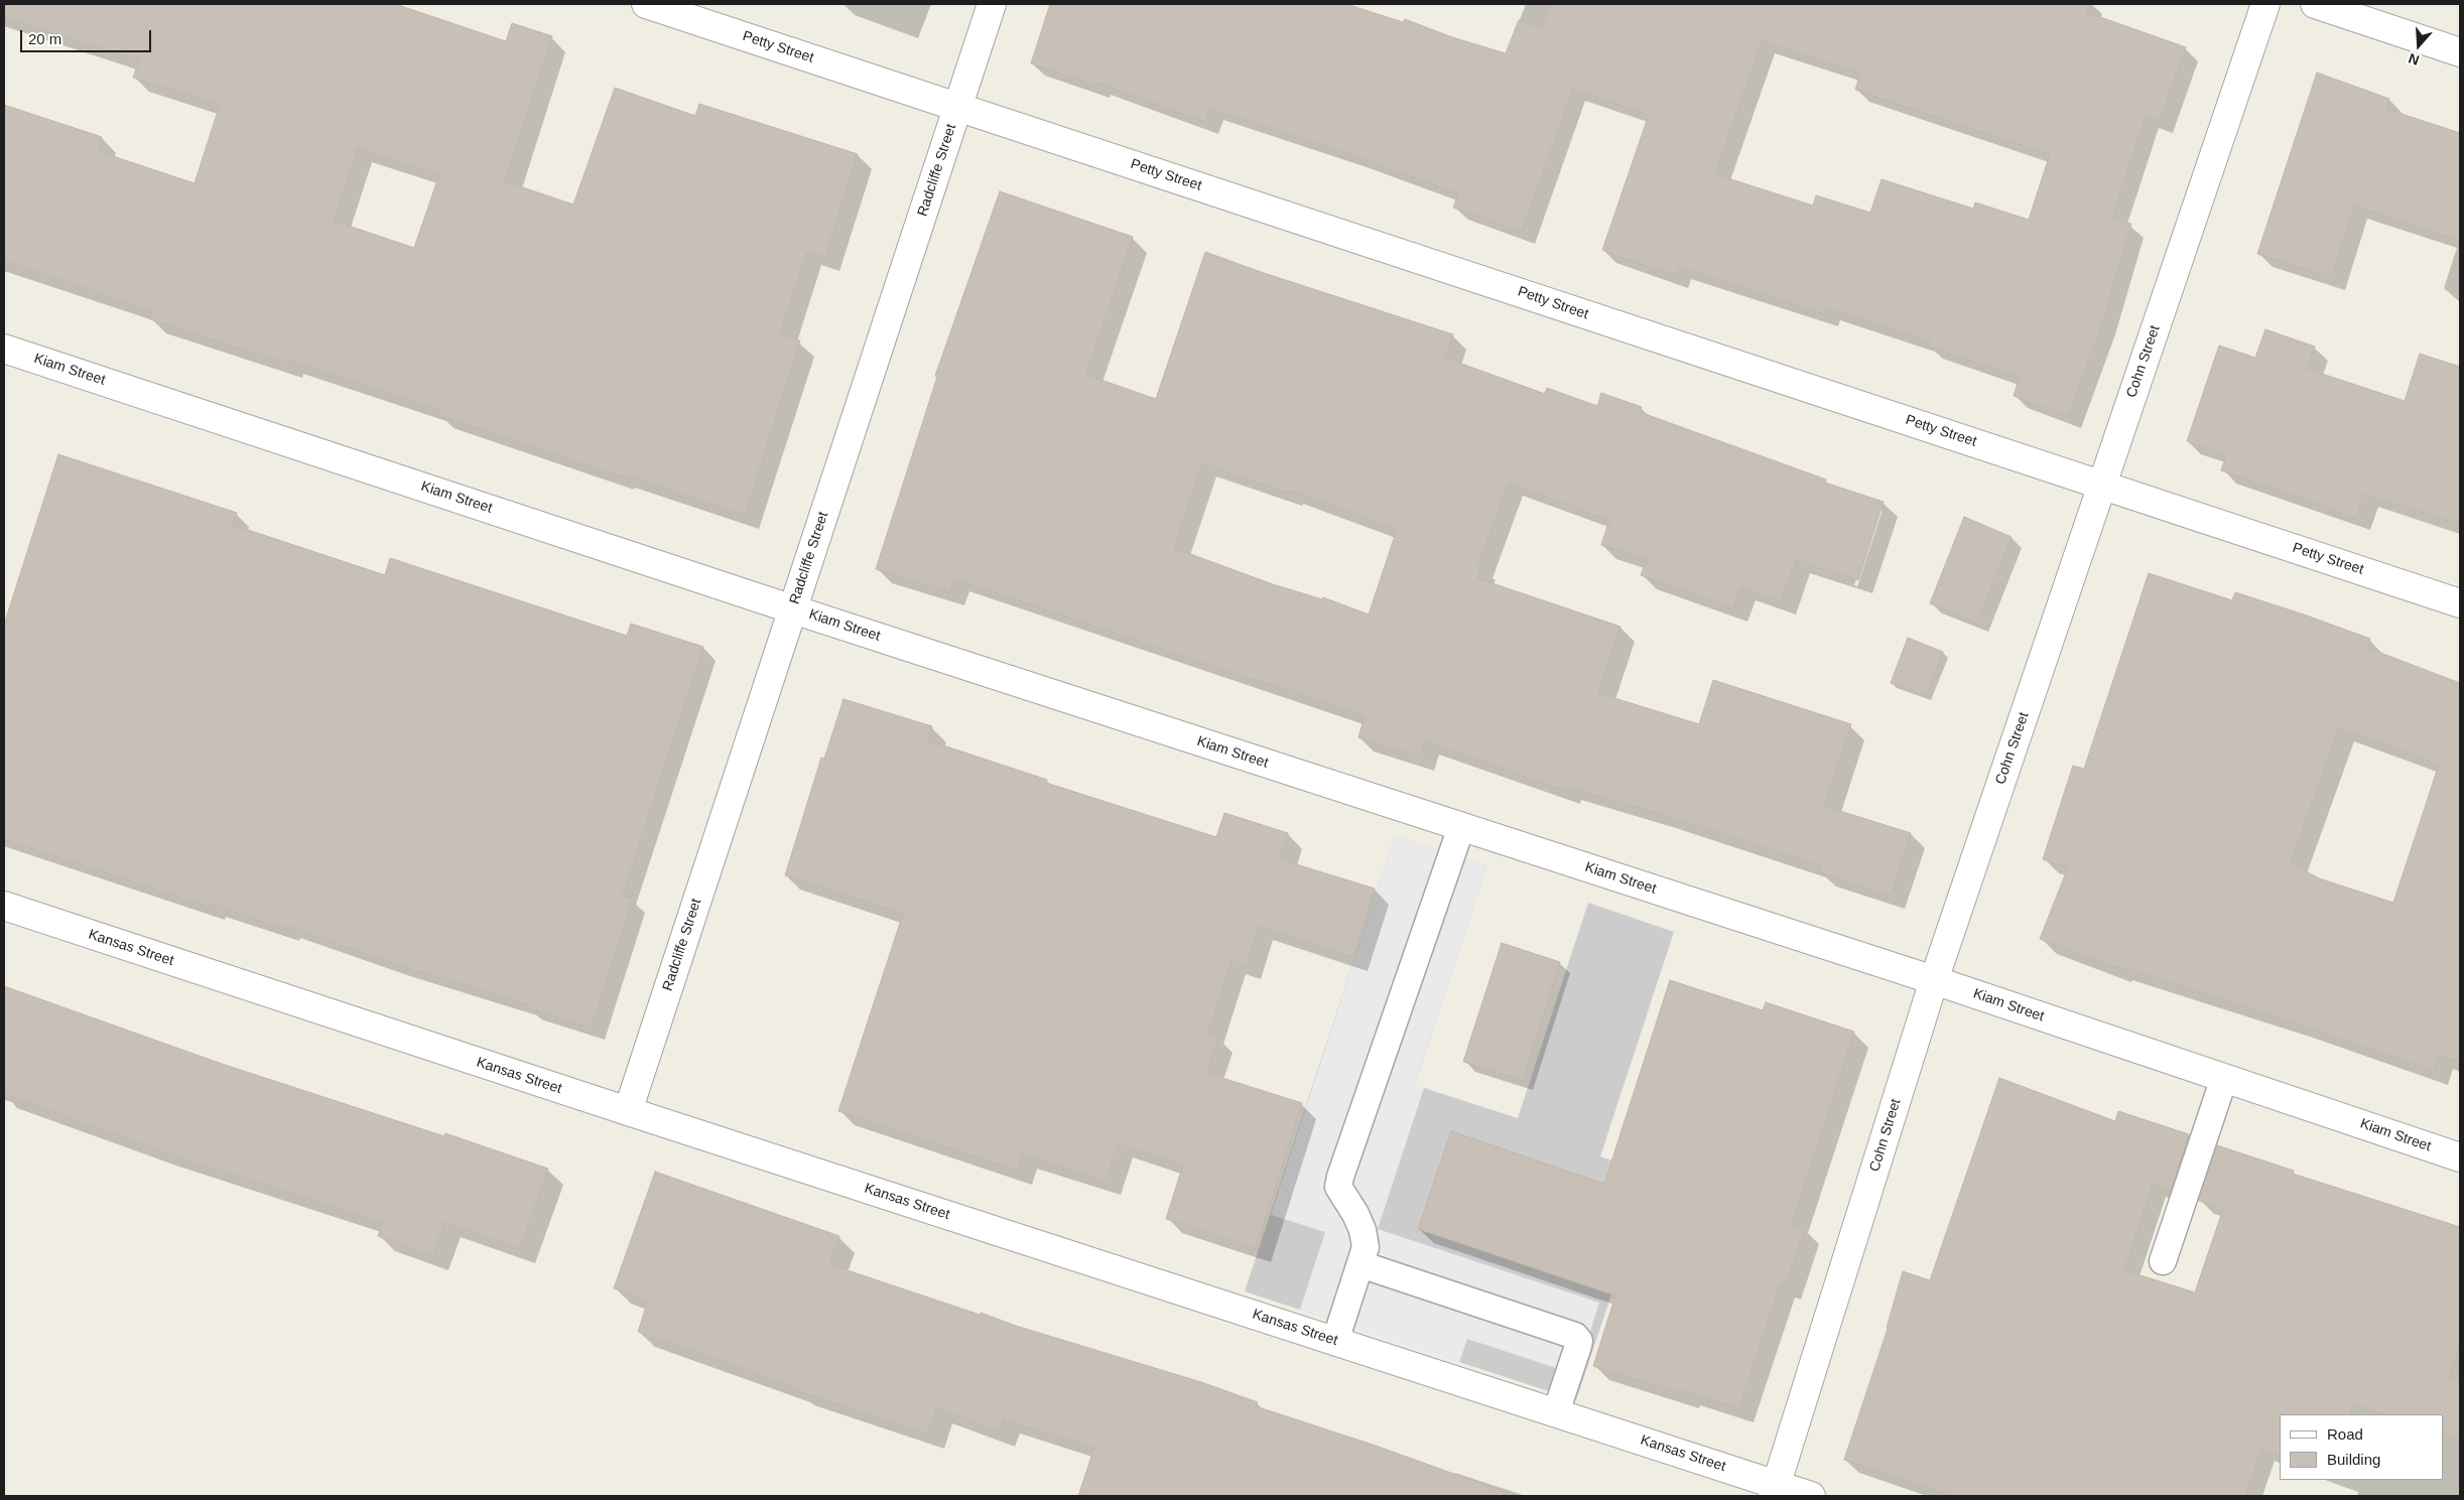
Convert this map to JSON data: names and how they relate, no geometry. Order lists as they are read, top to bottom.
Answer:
{
  "streets": {
    "street": [
      "Petty Street",
      "Radcliffe Street",
      "Cohn Street",
      "Kiam Street",
      "Kansas Street"
    ]
  },
  "crossings": [
    ["Petty Street", "Radcliffe Street"],
    ["Petty Street", "Cohn Street"],
    ["Radcliffe Street", "Kiam Street"],
    ["Radcliffe Street", "Kansas Street"],
    ["Cohn Street", "Kiam Street"],
    ["Cohn Street", "Kansas Street"]
  ],
  "legend": ["Road", "Building"],
  "scale_bar": "20 m",
  "north": "bottom"
}
